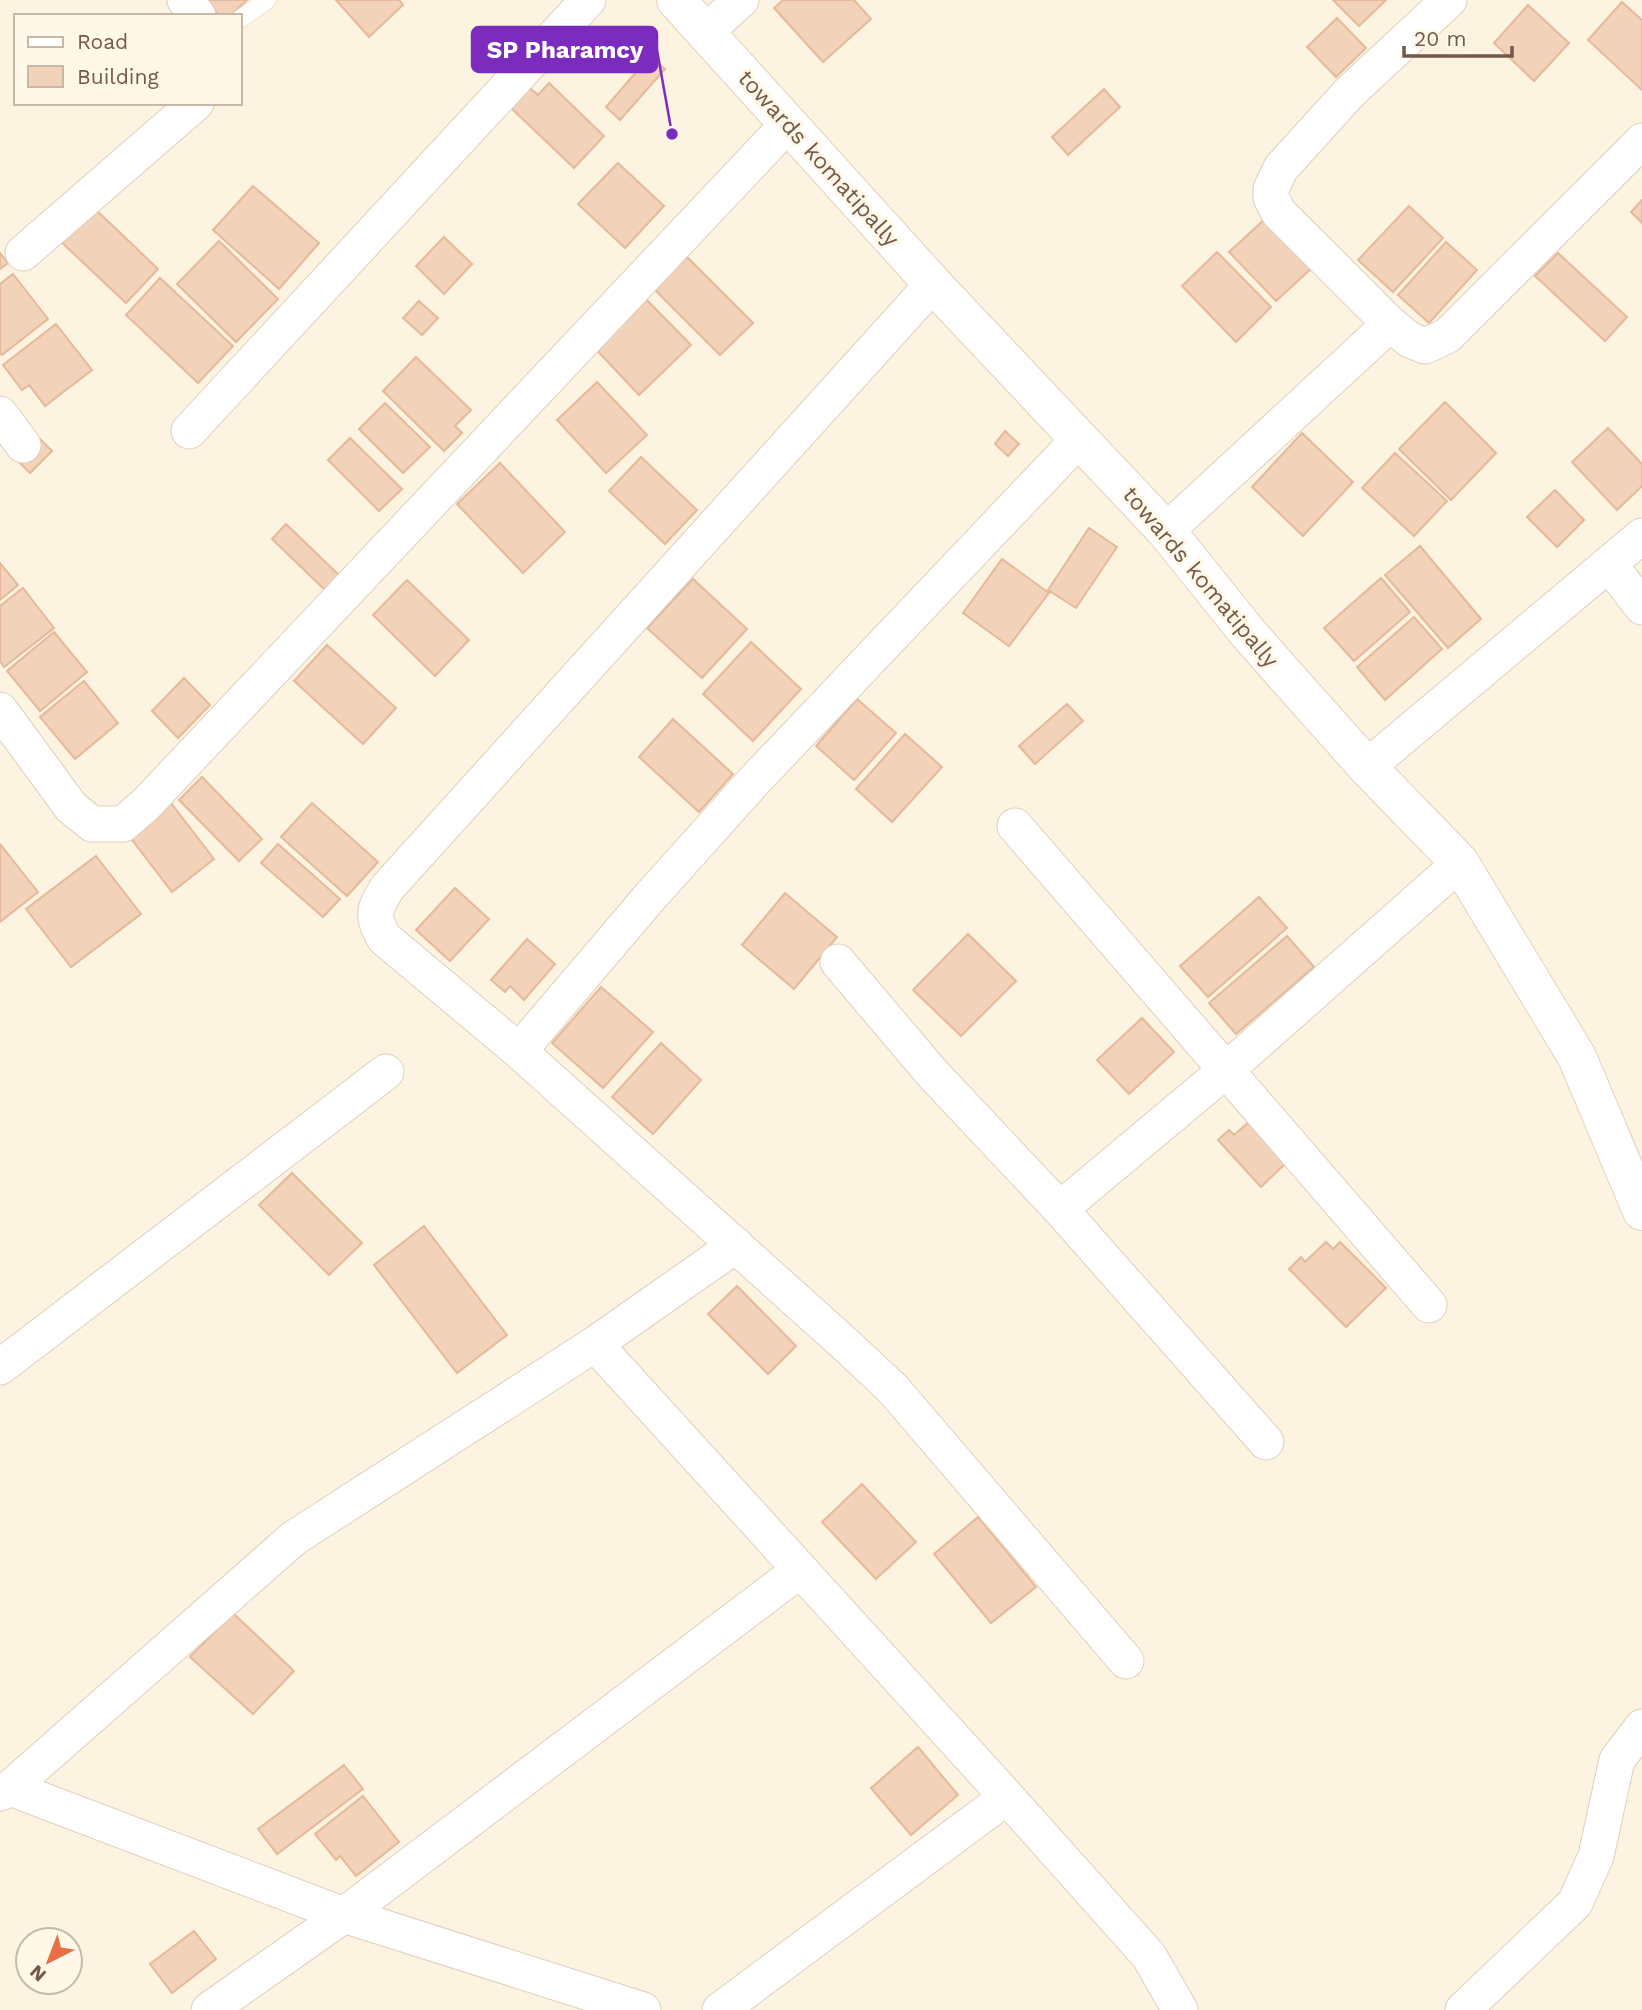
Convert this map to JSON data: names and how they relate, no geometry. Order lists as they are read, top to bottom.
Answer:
{
  "streets": {
    "street": ["towards komatipally"]
  },
  "places": ["SP Pharamcy"],
  "legend": ["Road", "Building"],
  "scale_bar": "20 m",
  "north": "bottom left"
}
